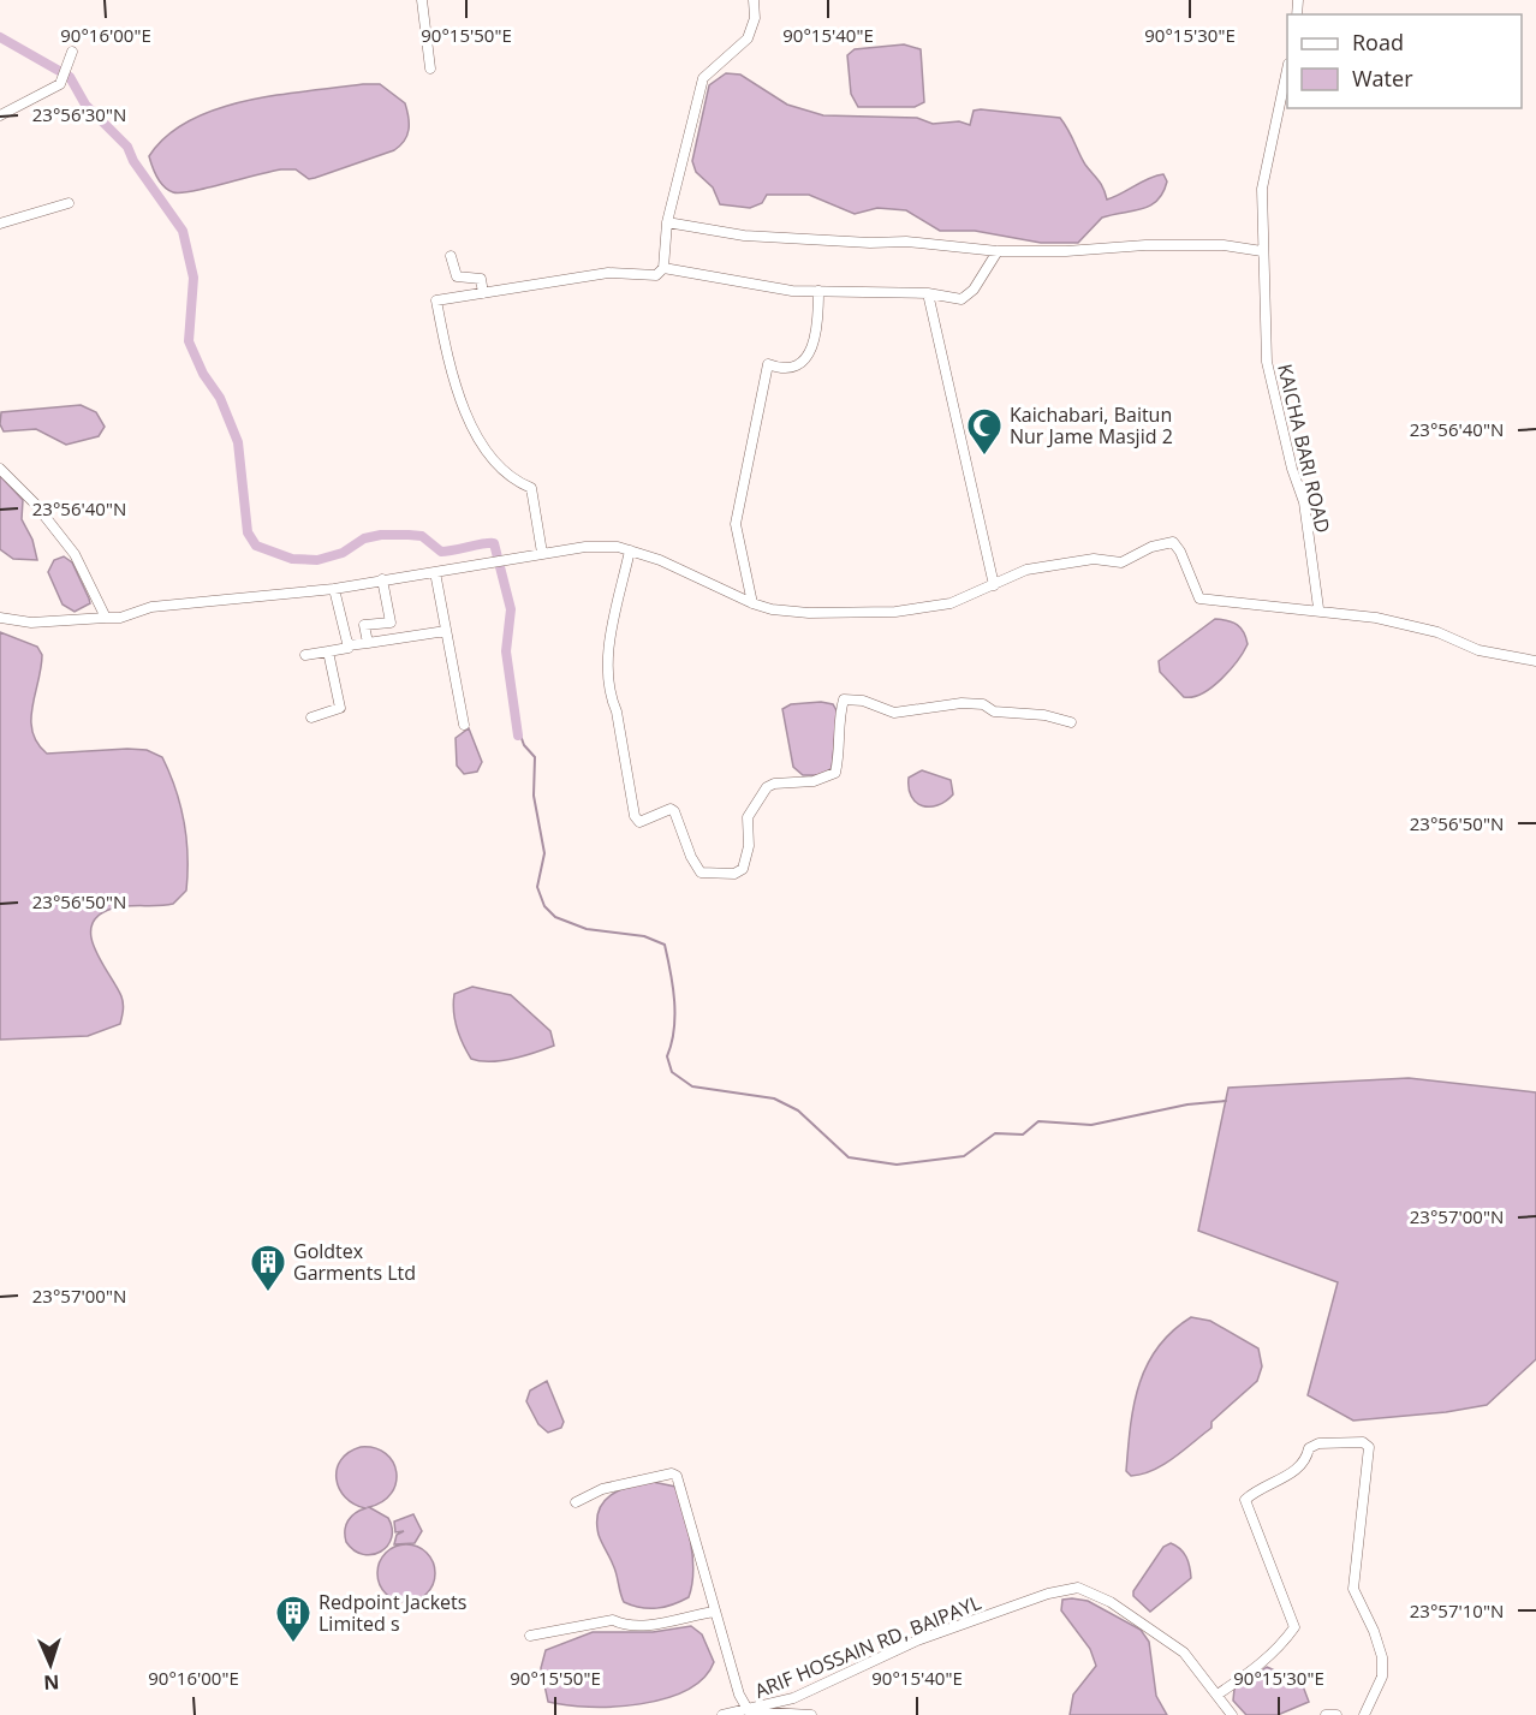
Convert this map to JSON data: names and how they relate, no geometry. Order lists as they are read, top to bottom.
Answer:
{
  "streets": {
    "street": ["KAICHA BARI ROAD", "ARIF HOSSAIN RD, BAIPAYL"]
  },
  "places": {
    "mosque": ["Kaichabari, Baitun Nur Jame Masjid 2"],
    "building": ["Goldtex Garments Ltd", "Redpoint Jackets Limited s"]
  },
  "legend": ["Road", "Water"],
  "north": "bottom",
  "coordinates": [
    "90°16'00\"E",
    "90°15'50\"E",
    "90°15'40\"E",
    "90°15'30\"E",
    "23°56'30\"N",
    "23°56'40\"N",
    "23°56'50\"N",
    "23°57'00\"N",
    "23°57'10\"N"
  ]
}
